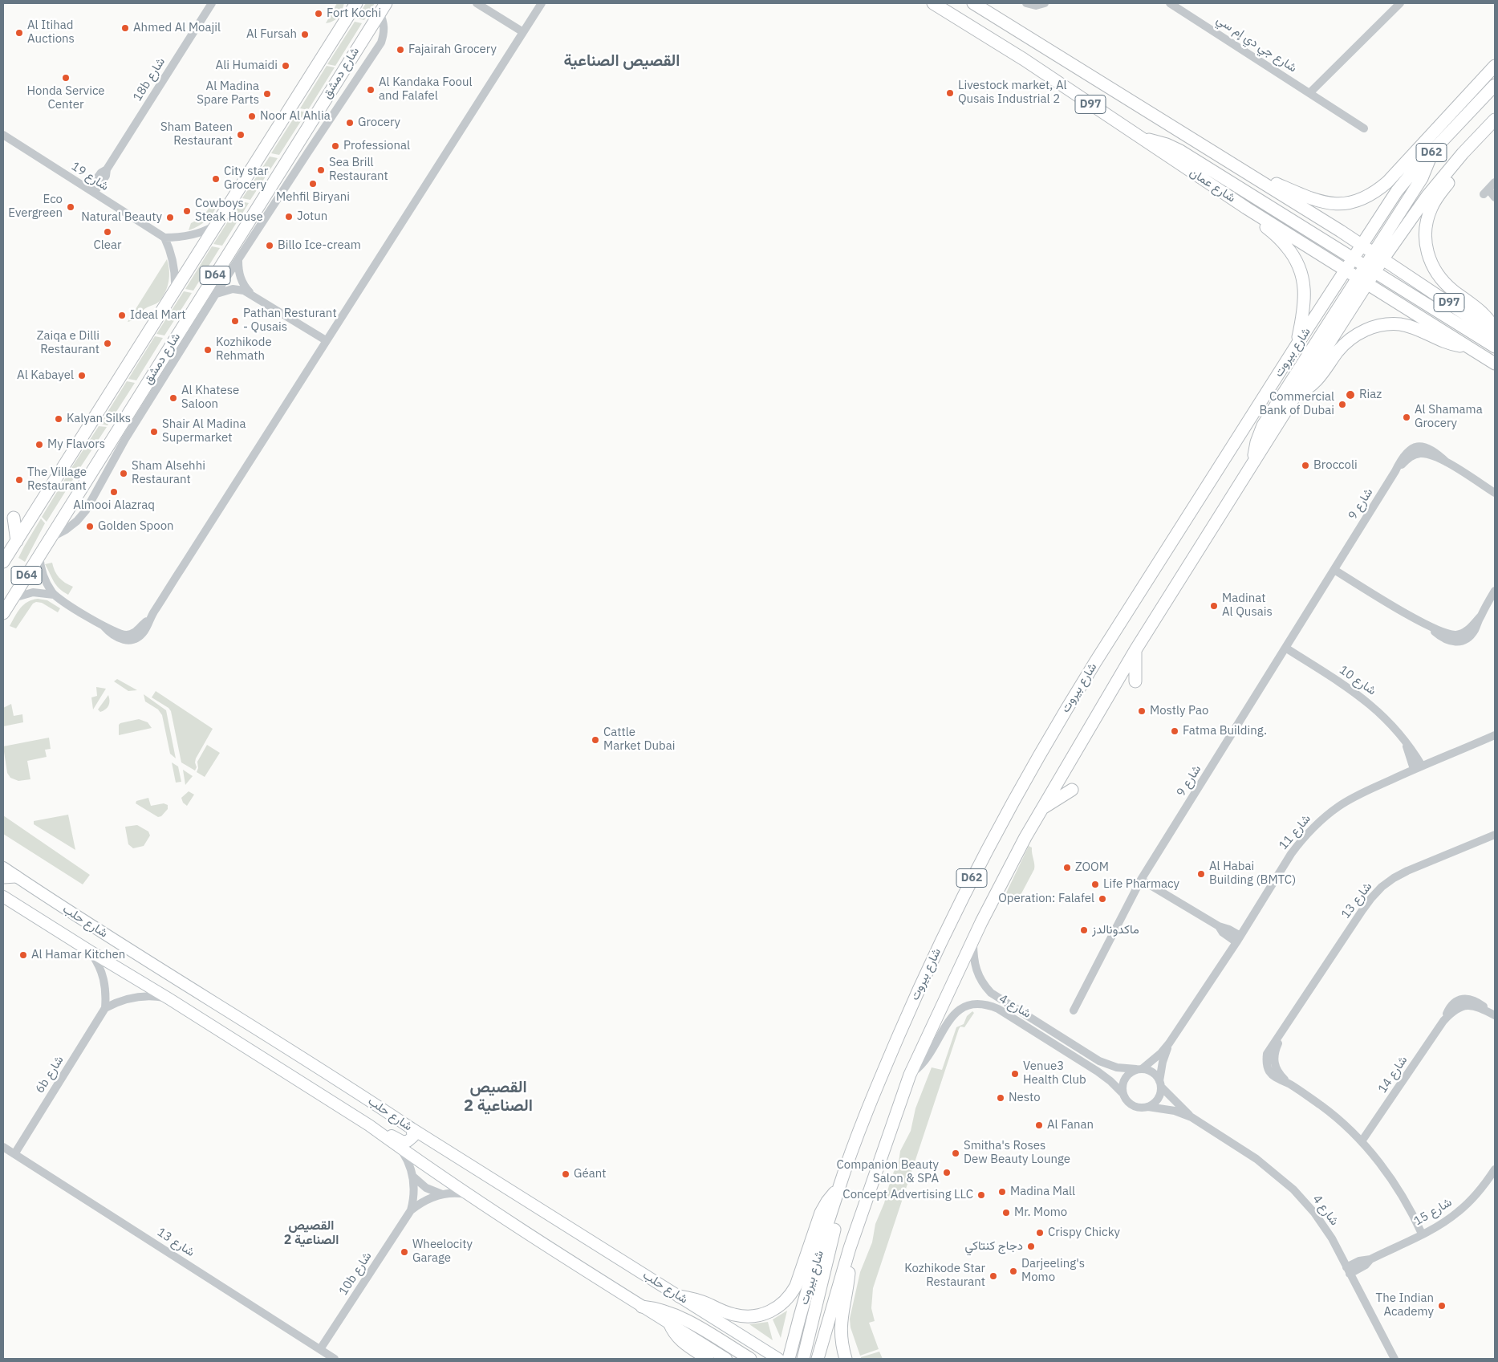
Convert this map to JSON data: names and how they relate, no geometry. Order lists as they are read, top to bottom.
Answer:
{
  "streets": {
    "main road": [
      "شارع دمشق",
      "D97",
      "D62",
      "شارع عمان",
      "D64",
      "شارع بيروت"
    ],
    "street": [
      "شارع جي دي إم سي",
      "18b شارع",
      "شارع 19",
      "شارع 9",
      "شارع 10",
      "شارع 11",
      "شارع 13",
      "شارع حلب",
      "شارع 4",
      "6b شارع",
      "شارع 14",
      "شارع 15",
      "10b شارع"
    ]
  },
  "crossings": [
    ["18b شارع", "شارع 19"],
    ["D97", "D62"],
    ["D97", "شارع بيروت"],
    ["D62", "شارع عمان"],
    ["D62", "شارع 4"],
    ["شارع عمان", "شارع بيروت"],
    ["شارع 9", "شارع 10"],
    ["شارع 10", "شارع 11"],
    ["شارع 11", "شارع 4"],
    ["شارع 13", "6b شارع"],
    ["شارع 13", "شارع 14"],
    ["شارع 13", "شارع 15"],
    ["شارع 13", "10b شارع"],
    ["شارع حلب", "10b شارع"],
    ["شارع 4", "شارع 15"]
  ],
  "districts": ["القصيص الصناعية", "القصيص الصناعية 2", "القصيص الصناعية 2"],
  "places": [
    "Fort Kochi",
    "Ahmed Al Moajil",
    "Al Itihad Auctions",
    "Al Fursah",
    "Fajairah Grocery",
    "Ali Humaidi",
    "Honda Service Center",
    "Al Kandaka Fooul and Falafel",
    "Livestock market, Al Qusais Industrial 2",
    "Al Madina Spare Parts",
    "Noor Al Ahlia",
    "Grocery",
    "Sham Bateen Restaurant",
    "Professional",
    "Sea Brill Restaurant",
    "City star Grocery",
    "Mehfil Biryani",
    "Eco Evergreen",
    "Cowboys Steak House",
    "Jotun",
    "Natural Beauty",
    "Clear",
    "Billo Ice-cream",
    "Ideal Mart",
    "Pathan Resturant - Qusais",
    "Zaiqa e Dilli Restaurant",
    "Kozhikode Rehmath",
    "Al Kabayel",
    "Riaz",
    "Al Khatese Saloon",
    "Commercial Bank of Dubai",
    "Al Shamama Grocery",
    "Kalyan Silks",
    "Shair Al Madina Supermarket",
    "My Flavors",
    "Broccoli",
    "Sham Alsehhi Restaurant",
    "The Village Restaurant",
    "Almooi Alazraq",
    "Golden Spoon",
    "Madinat Al Qusais",
    "Mostly Pao",
    "Fatma Building.",
    "Cattle Market Dubai",
    "ZOOM",
    "Al Habai Building (BMTC)",
    "Life Pharmacy",
    "Operation: Falafel",
    "ماكدونالدز",
    "Al Hamar Kitchen",
    "Venue3 Health Club",
    "Nesto",
    "Al Fanan",
    "Smitha's Roses Dew Beauty Lounge",
    "Companion Beauty Salon & SPA",
    "Géant",
    "Madina Mall",
    "Concept Advertising LLC",
    "Mr. Momo",
    "Crispy Chicky",
    "دجاج كنتاكي",
    "Wheelocity Garage",
    "Darjeeling's Momo",
    "Kozhikode Star Restaurant",
    "The Indian Academy"
  ]
}
